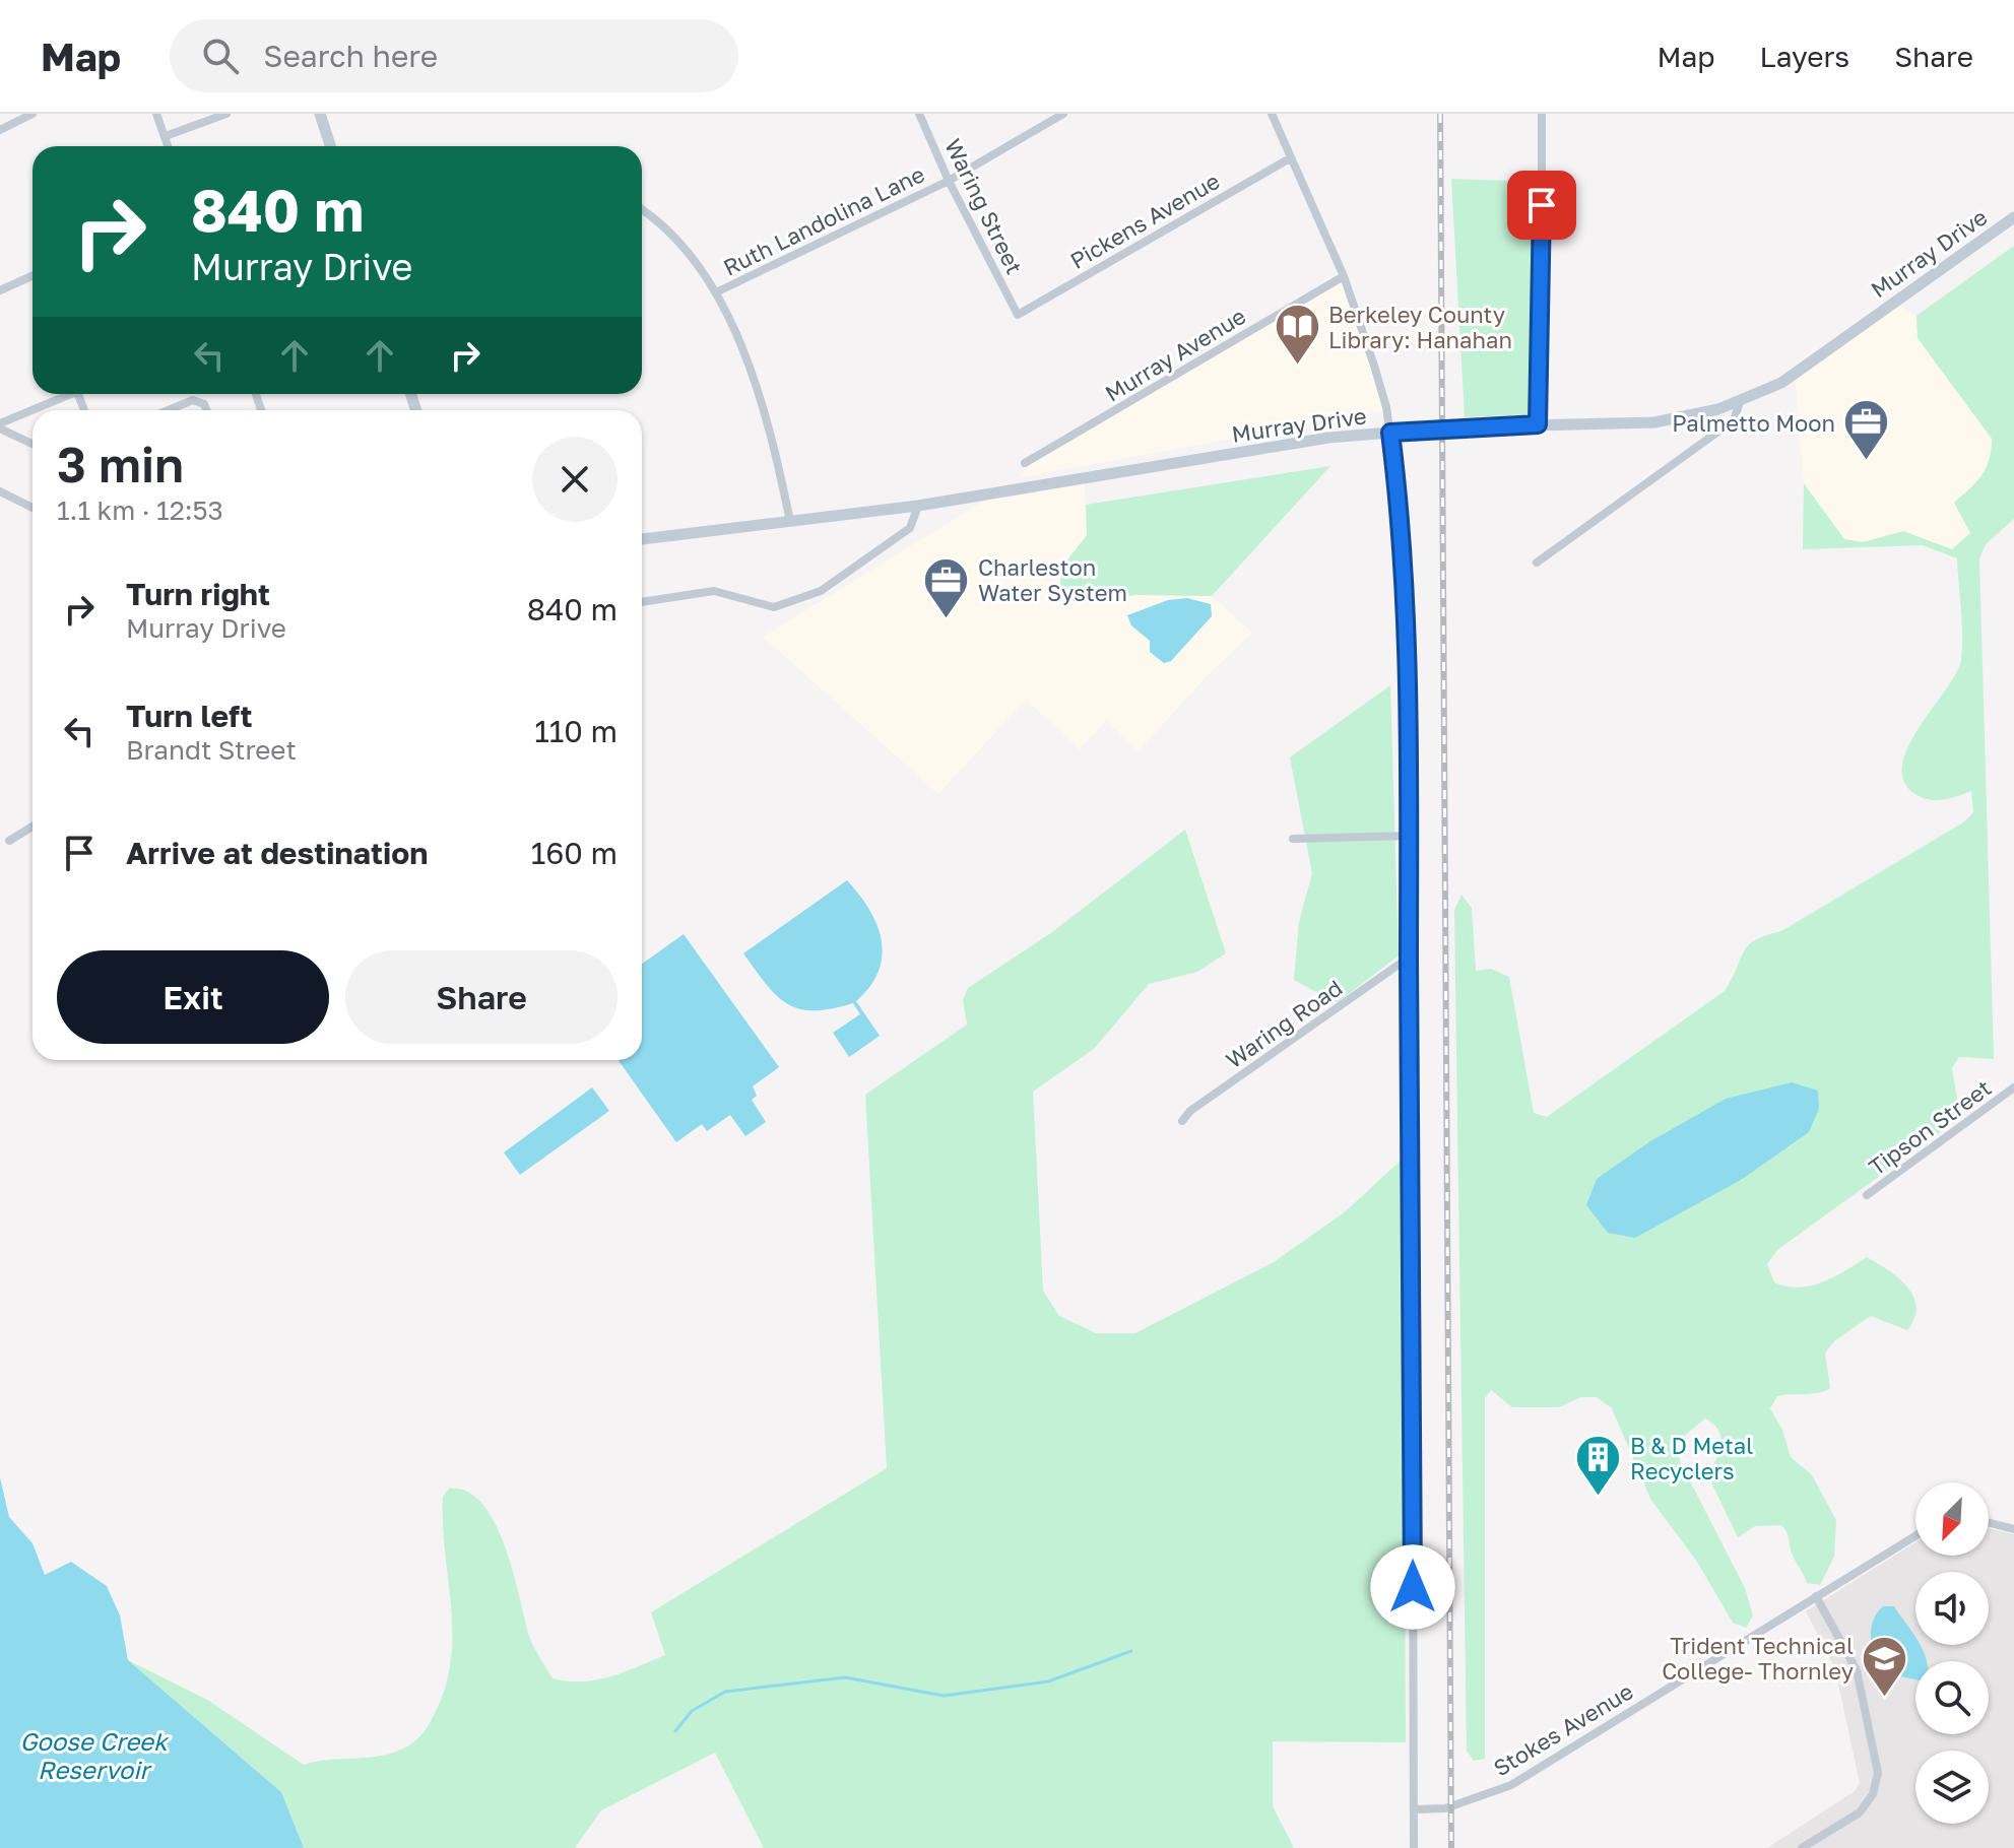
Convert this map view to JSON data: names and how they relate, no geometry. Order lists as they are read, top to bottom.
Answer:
{
  "streets": {
    "street": [
      "Waring Street",
      "Ruth Landolina Lane",
      "Pickens Avenue",
      "Murray Drive",
      "Murray Avenue",
      "Waring Road",
      "Tipson Street",
      "Stokes Avenue"
    ]
  },
  "crossings": [
    ["Waring Street", "Ruth Landolina Lane"],
    ["Waring Street", "Pickens Avenue"]
  ],
  "water": ["Goose Creek Reservoir"],
  "places": {
    "library": ["Berkeley County Library: Hanahan"],
    "office": ["Palmetto Moon", "Charleston Water System"],
    "building": ["B & D Metal Recyclers"],
    "school or university": ["Trident Technical College- Thornley"]
  },
  "north": "bottom left",
  "page": {
    "header": "Map",
    "search": "Search here",
    "nav": ["Map", "Layers", "Share"],
    "turn": ["840 m", "Murray Drive"],
    "heading": ["3 min", "1.1 km · 12:53"],
    "list": [
      {
        "name": "Turn right",
        "note": "Murray Drive",
        "value": "840 m"
      },
      {
        "name": "Turn left",
        "note": "Brandt Street",
        "value": "110 m"
      },
      {
        "name": "Arrive at destination",
        "value": "160 m"
      }
    ],
    "buttons": ["Exit", "Share"]
  }
}
